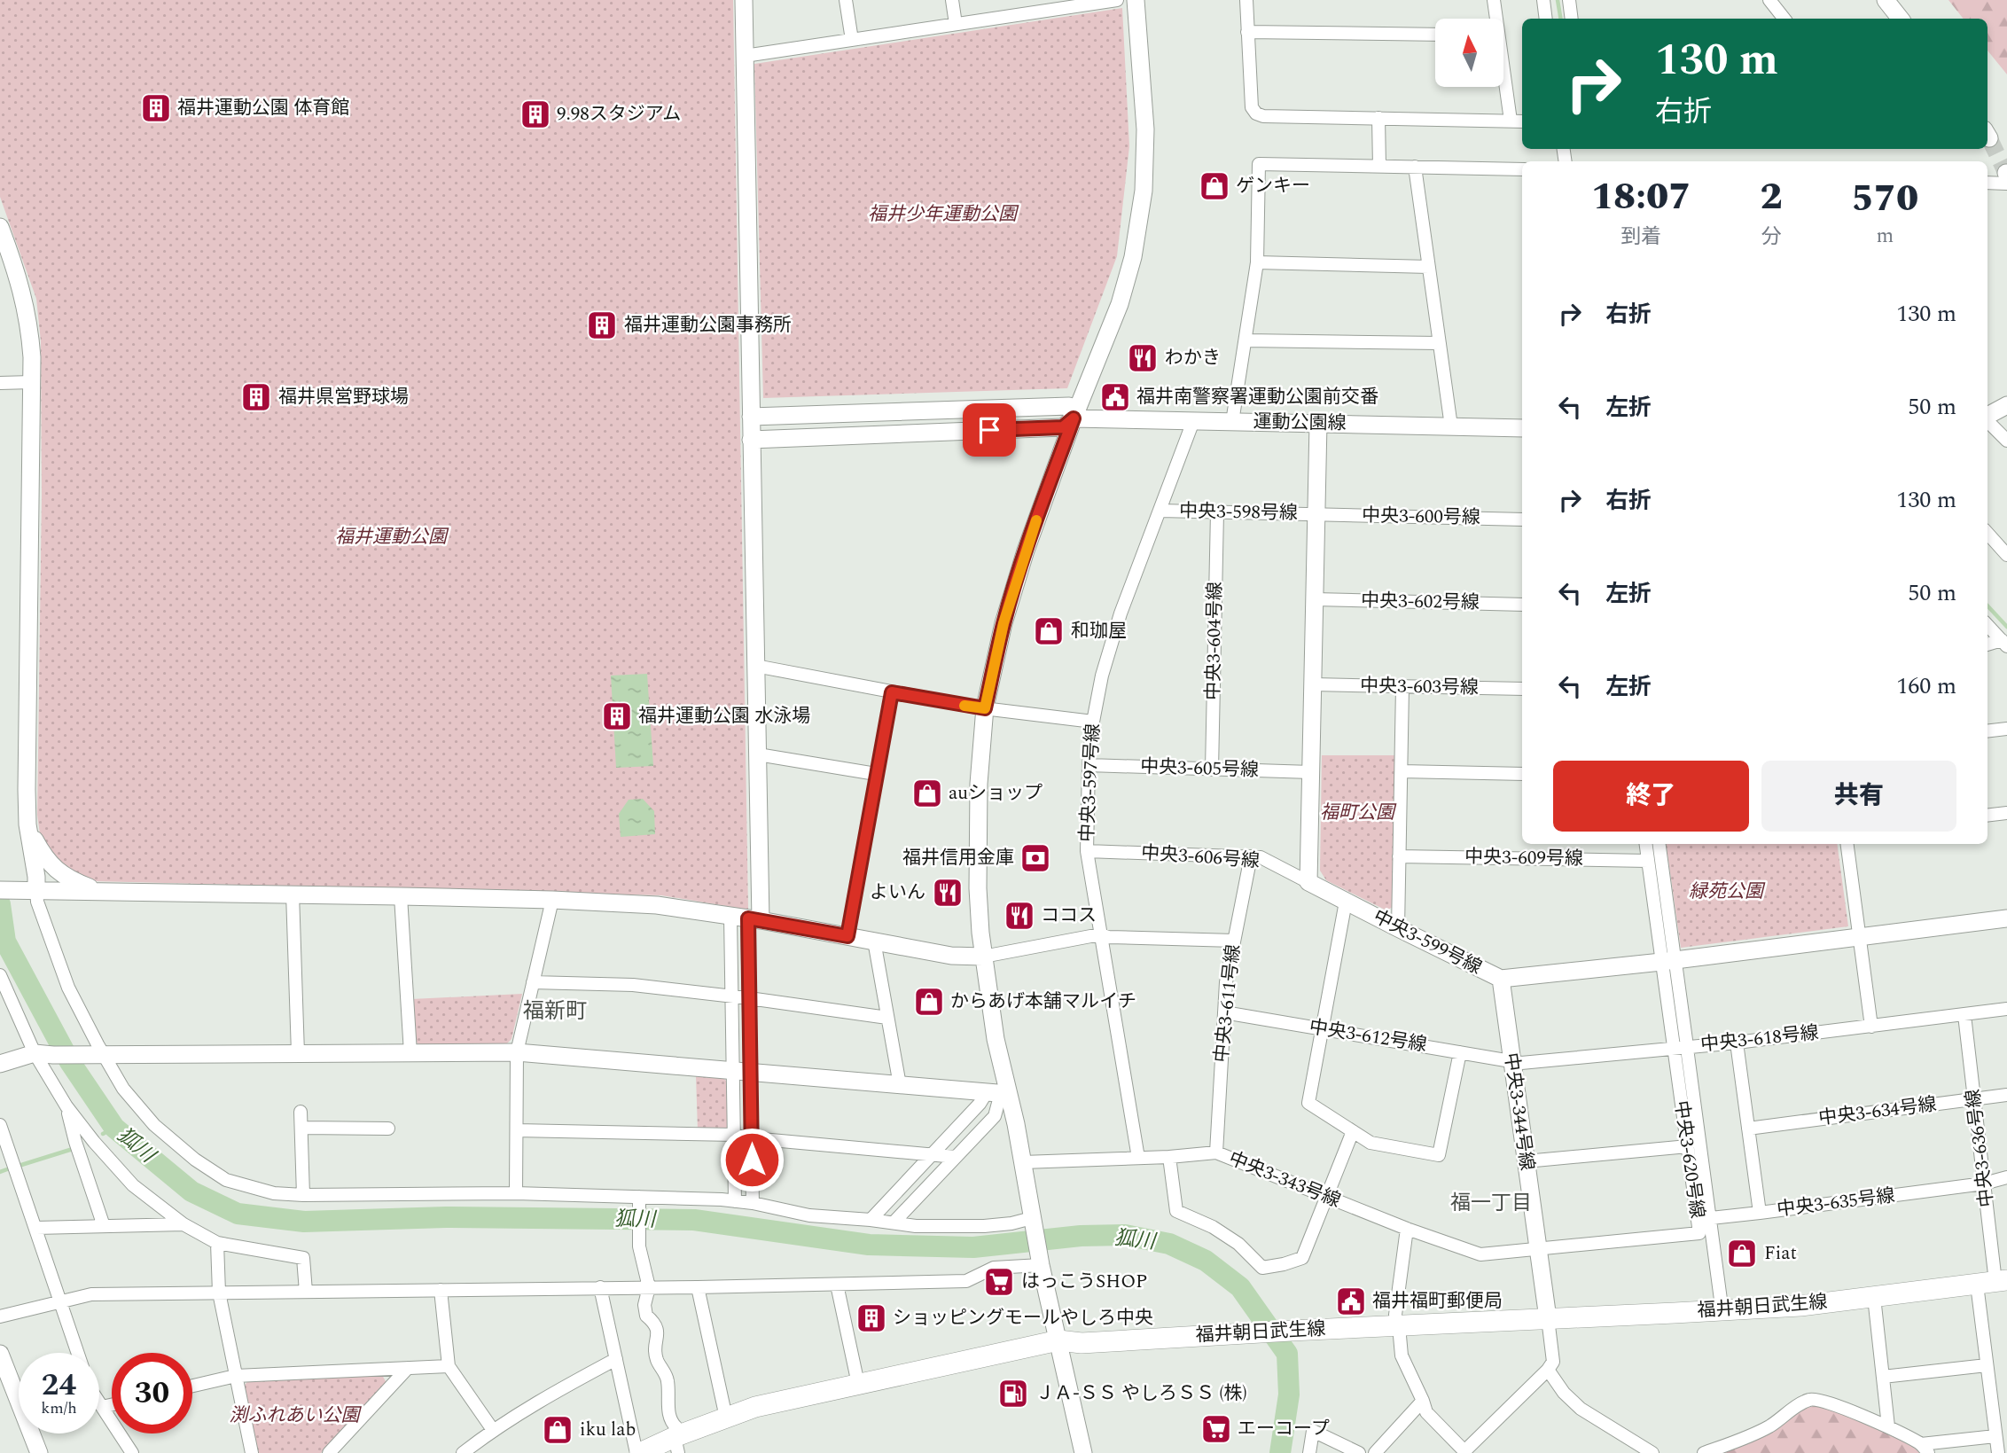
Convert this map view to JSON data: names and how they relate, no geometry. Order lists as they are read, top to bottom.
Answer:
{
  "streets": {
    "main road": ["福井朝日武生線"],
    "street": [
      "運動公園線",
      "中央3-598号線",
      "中央3-600号線",
      "中央3-602号線",
      "中央3-604号線",
      "中央3-603号線",
      "中央3-605号線",
      "中央3-597号線",
      "中央3-606号線",
      "中央3-609号線",
      "中央3-599号線",
      "中央3-611号線",
      "中央3-612号線",
      "中央3-618号線",
      "中央3-344号線",
      "中央3-634号線",
      "中央3-636号線",
      "中央3-620号線",
      "中央3-343号線",
      "中央3-635号線"
    ]
  },
  "crossings": [
    ["運動公園線", "中央3-597号線"],
    ["中央3-598号線", "中央3-600号線"],
    ["中央3-598号線", "中央3-604号線"],
    ["中央3-598号線", "中央3-597号線"],
    ["中央3-604号線", "中央3-605号線"],
    ["中央3-605号線", "中央3-597号線"],
    ["中央3-597号線", "中央3-606号線"],
    ["中央3-597号線", "中央3-343号線"],
    ["中央3-606号線", "中央3-599号線"],
    ["中央3-606号線", "中央3-611号線"],
    ["中央3-599号線", "中央3-344号線"],
    ["中央3-599号線", "中央3-620号線"],
    ["中央3-611号線", "中央3-612号線"],
    ["中央3-611号線", "中央3-343号線"],
    ["中央3-612号線", "中央3-618号線"],
    ["中央3-612号線", "中央3-344号線"],
    ["中央3-618号線", "中央3-344号線"],
    ["中央3-618号線", "中央3-636号線"],
    ["中央3-618号線", "中央3-620号線"],
    ["中央3-618号線", "中央3-635号線"],
    ["中央3-344号線", "中央3-620号線"],
    ["中央3-344号線", "中央3-343号線"],
    ["中央3-344号線", "福井朝日武生線"],
    ["中央3-634号線", "中央3-636号線"],
    ["中央3-634号線", "中央3-635号線"],
    ["中央3-636号線", "中央3-635号線"],
    ["中央3-636号線", "福井朝日武生線"],
    ["中央3-620号線", "中央3-343号線"]
  ],
  "districts": ["福新町", "福一丁目"],
  "water": ["狐川"],
  "parks": [
    "福井少年運動公園",
    "福井運動公園",
    "福町公園",
    "緑苑公園",
    "渕ふれあい公園"
  ],
  "places": {
    "building": [
      "福井運動公園 体育館",
      "9.98スタジアム",
      "福井運動公園事務所",
      "福井県営野球場",
      "福井運動公園 水泳場",
      "ショッピングモールやしろ中央"
    ],
    "shop": [
      "ゲンキー",
      "和珈屋",
      "auショップ",
      "からあげ本舗マルイチ",
      "Fiat",
      "iku lab"
    ],
    "restaurant": ["わかき", "よいん", "ココス"],
    "public building": ["福井南警察署運動公園前交番", "福井福町郵便局"],
    "bank": ["福井信用金庫"],
    "supermarket": ["はっこうSHOP", "エーコープ"],
    "fuel station": ["ＪＡ-ＳＳ やしろＳＳ (株)"]
  },
  "north": "top",
  "page": {
    "turn": ["130 m", "右折"],
    "eta": [
      "18:07",
      "到着",
      "2",
      "分",
      "570",
      "m"
    ],
    "list": [
      {
        "name": "右折",
        "value": "130 m"
      },
      {
        "name": "左折",
        "value": "50 m"
      },
      {
        "name": "右折",
        "value": "130 m"
      },
      {
        "name": "左折",
        "value": "50 m"
      },
      {
        "name": "左折",
        "value": "160 m"
      }
    ],
    "buttons": ["終了", "共有"],
    "speed": "24 km/h",
    "limit": "30"
  }
}
